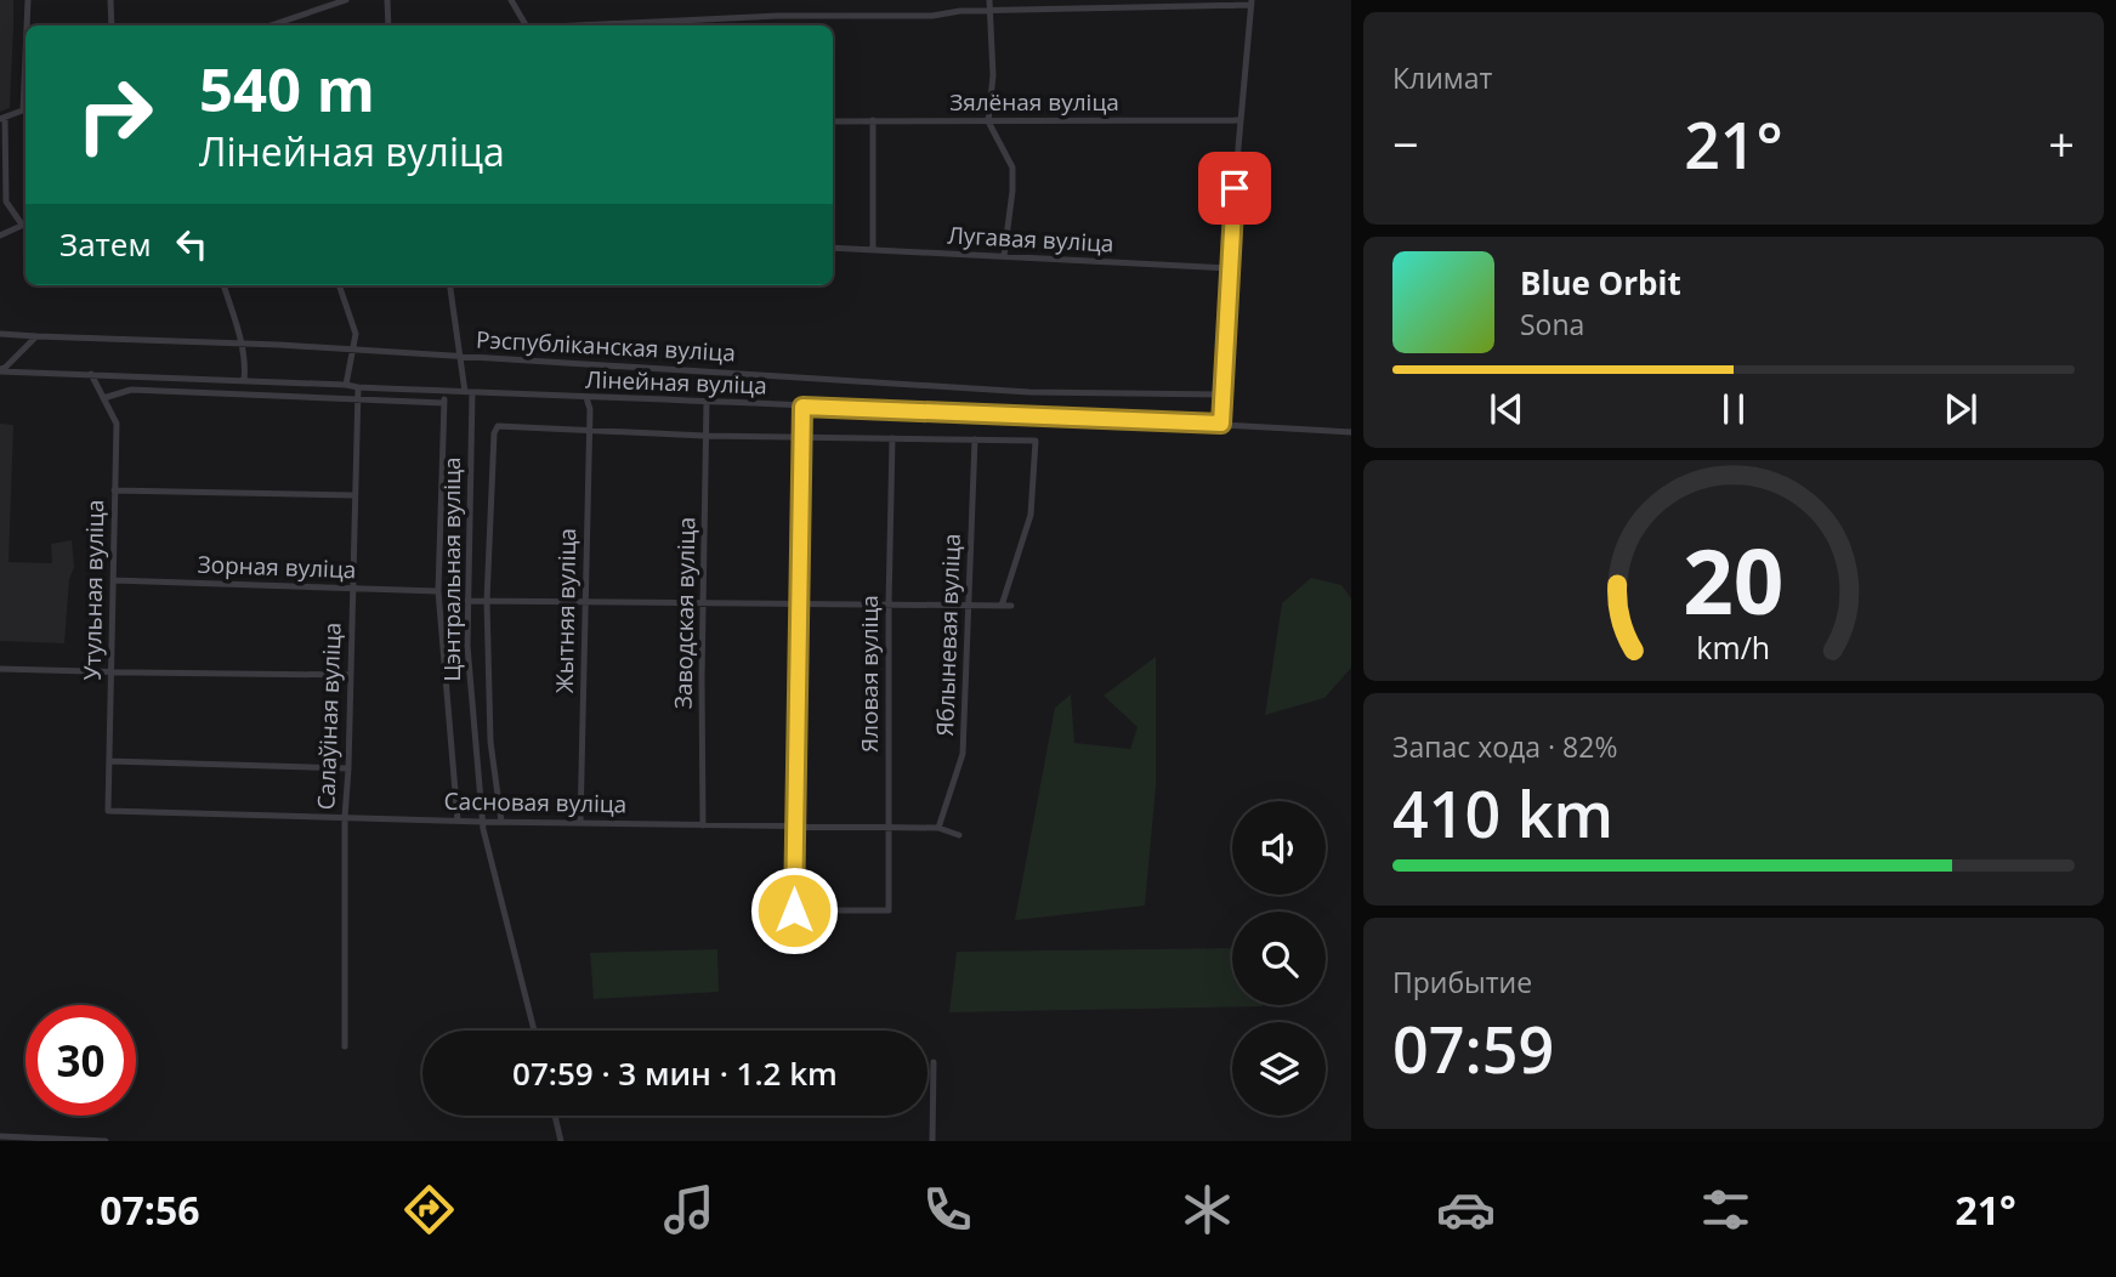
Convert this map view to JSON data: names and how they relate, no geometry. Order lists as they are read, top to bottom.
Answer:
{
  "streets": {
    "street": [
      "Зялёная вуліца",
      "Лугавая вуліца",
      "Рэспубліканская вуліца",
      "Лінейная вуліца",
      "Зорная вуліца",
      "Цэнтральная вуліца",
      "Утульная вуліца",
      "Жытняя вуліца",
      "Заводская вуліца",
      "Яблыневая вуліца",
      "Яловая вуліца",
      "Салаўіная вуліца",
      "Сасновая вуліца"
    ]
  },
  "crossings": [
    ["Рэспубліканская вуліца", "Цэнтральная вуліца"],
    ["Лінейная вуліца", "Цэнтральная вуліца"],
    ["Лінейная вуліца", "Утульная вуліца"],
    ["Лінейная вуліца", "Жытняя вуліца"],
    ["Лінейная вуліца", "Заводская вуліца"],
    ["Лінейная вуліца", "Салаўіная вуліца"],
    ["Зорная вуліца", "Цэнтральная вуліца"],
    ["Зорная вуліца", "Утульная вуліца"],
    ["Зорная вуліца", "Салаўіная вуліца"],
    ["Цэнтральная вуліца", "Салаўіная вуліца"],
    ["Цэнтральная вуліца", "Сасновая вуліца"],
    ["Утульная вуліца", "Сасновая вуліца"],
    ["Жытняя вуліца", "Сасновая вуліца"],
    ["Заводская вуліца", "Сасновая вуліца"],
    ["Яблыневая вуліца", "Сасновая вуліца"],
    ["Яловая вуліца", "Сасновая вуліца"],
    ["Салаўіная вуліца", "Сасновая вуліца"]
  ],
  "page": {
    "tile": [
      "Климат",
      ["Запас хода · 82%", "410 km"],
      ["Прибытие", "07:59"]
    ],
    "turn": ["540 m", "Лінейная вуліца"],
    "heat": ["−", "21°", "+"],
    "then": "Затем",
    "song": ["Blue Orbit", "Sona"],
    "limit": "30",
    "trip": "07:59 · 3 мин · 1.2 km",
    "tabs": ["07:56", "21°"],
    "gauge": ["20", "km/h"]
  }
}
